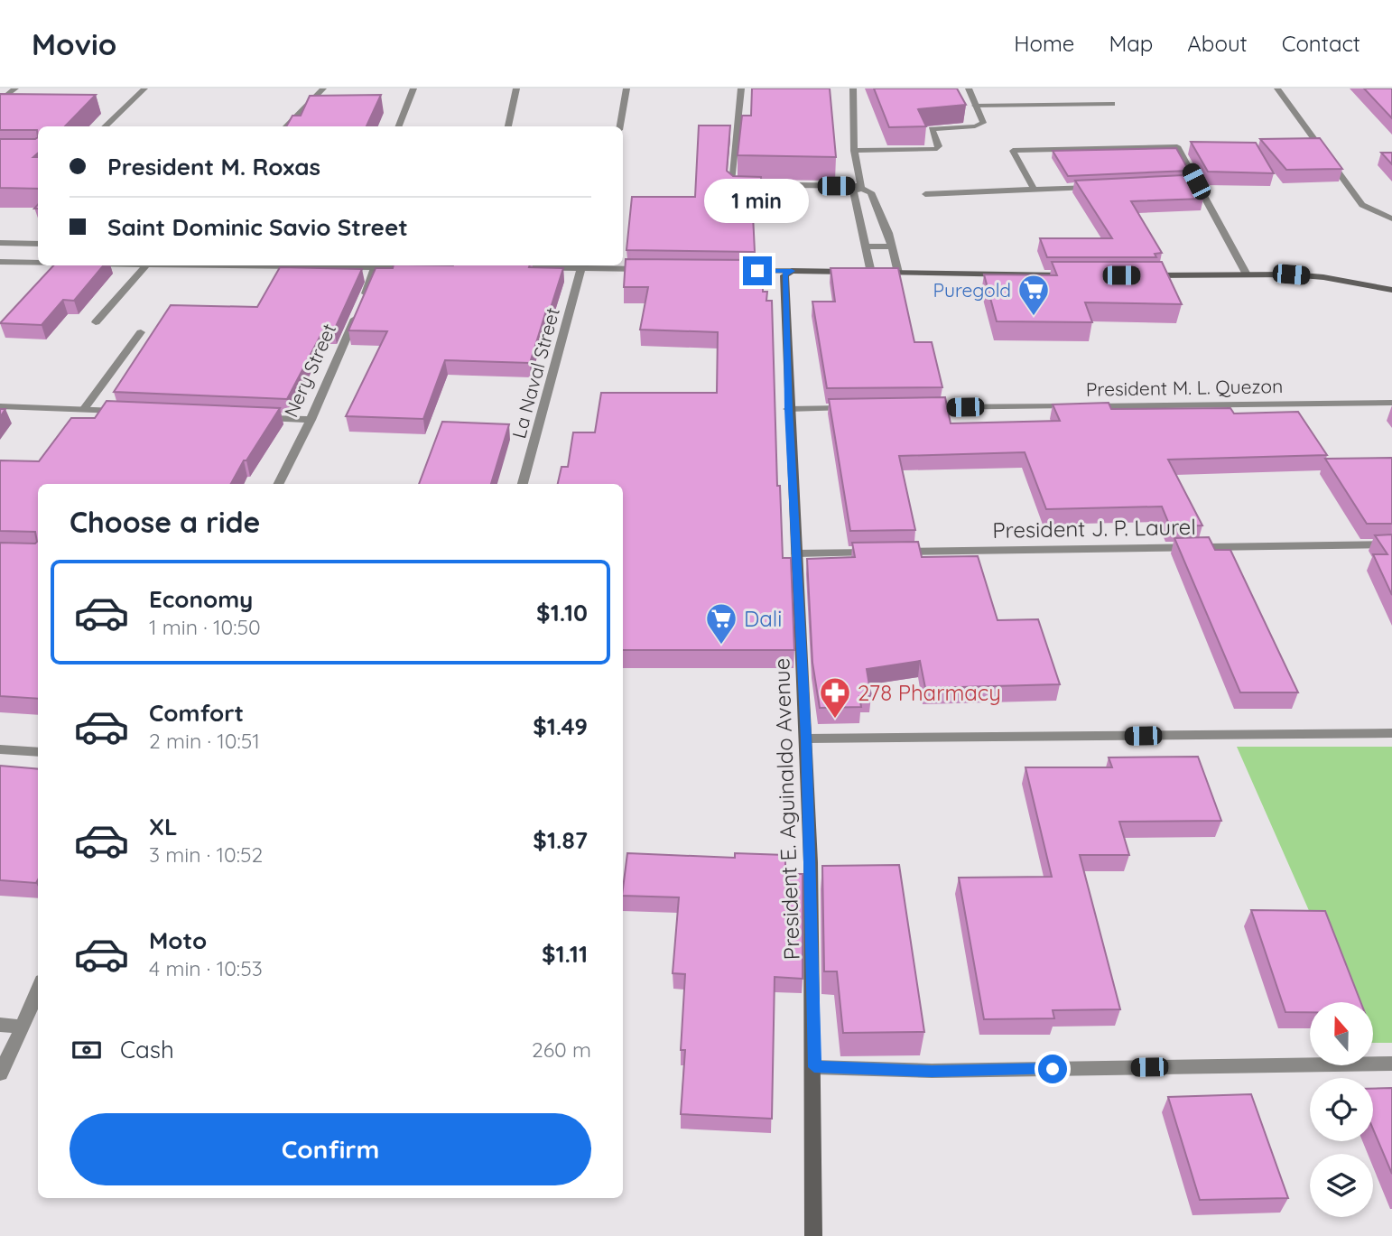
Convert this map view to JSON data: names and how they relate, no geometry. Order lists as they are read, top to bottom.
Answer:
{
  "streets": {
    "main road": ["President E. Aguinaldo Avenue"],
    "street": [
      "Nery Street",
      "La Naval Street",
      "President M. L. Quezon",
      "President J. P. Laurel"
    ]
  },
  "crossings": [
    ["President J. P. Laurel", "President E. Aguinaldo Avenue"]
  ],
  "places": {
    "supermarket": ["Puregold", "Dali"],
    "pharmacy": ["278 Pharmacy"]
  },
  "north": "top",
  "page": {
    "header": "Movio",
    "nav": [
      "Home",
      "Map",
      "About",
      "Contact"
    ],
    "banner": ["President M. Roxas", "Saint Dominic Savio Street"],
    "bubble": "1 min",
    "heading": "Choose a ride",
    "list": [
      {
        "name": "Economy",
        "note": "1 min · 10:50",
        "value": "$1.10"
      },
      {
        "name": "Comfort",
        "note": "2 min · 10:51",
        "value": "$1.49"
      },
      {
        "name": "XL",
        "note": "3 min · 10:52",
        "value": "$1.87"
      },
      {
        "name": "Moto",
        "note": "4 min · 10:53",
        "value": "$1.11"
      }
    ],
    "pay": ["Cash", "260 m"],
    "buttons": "Confirm"
  }
}
